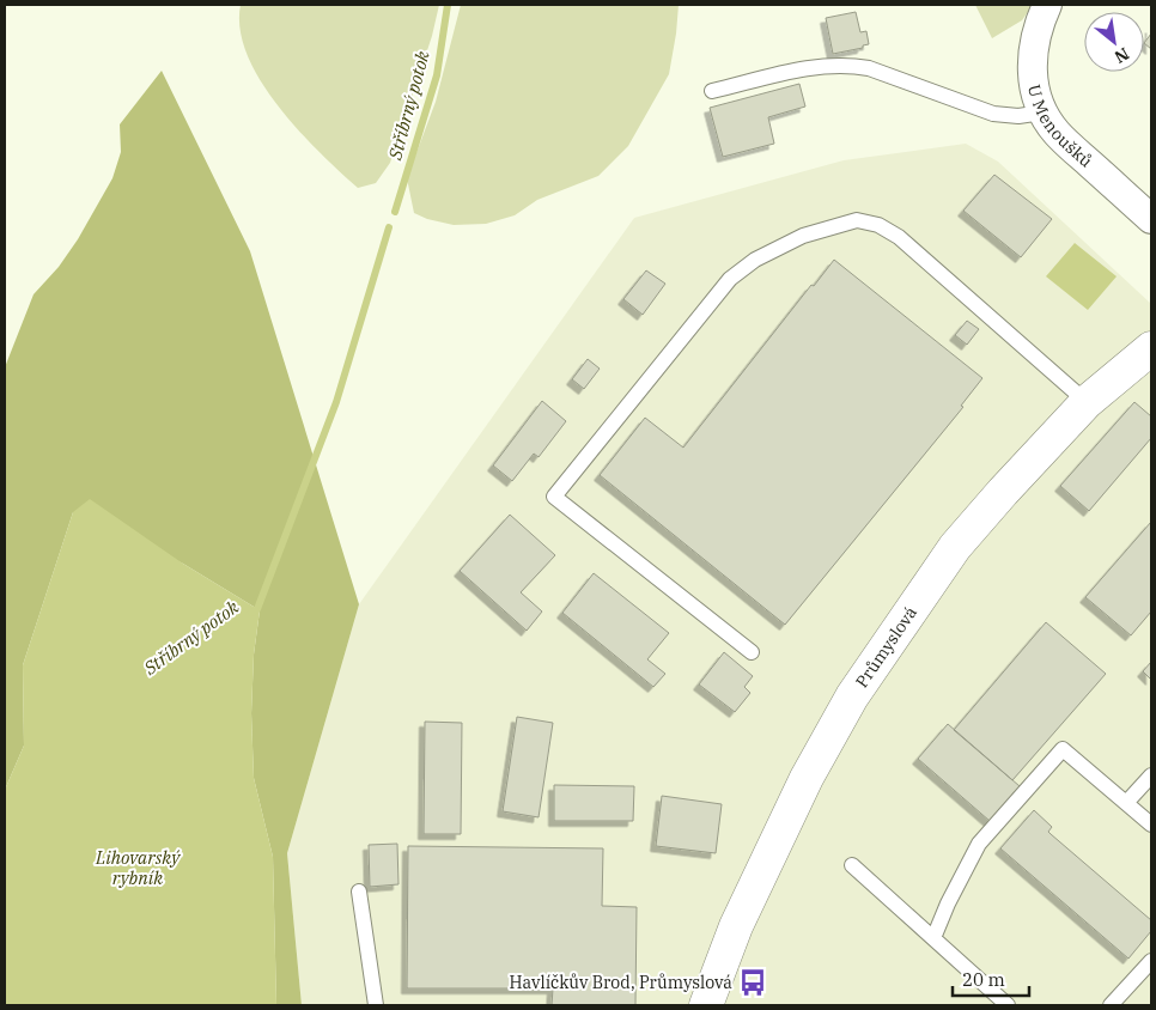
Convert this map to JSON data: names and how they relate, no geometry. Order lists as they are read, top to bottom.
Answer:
{
  "streets": {
    "street": ["U Menoušků", "Průmyslová"]
  },
  "water": ["Stříbrný potok", "Lihovarský rybník"],
  "places": {
    "bus stop": ["Havlíčkův Brod, Průmyslová"]
  },
  "scale_bar": "20 m",
  "north": "bottom right"
}
